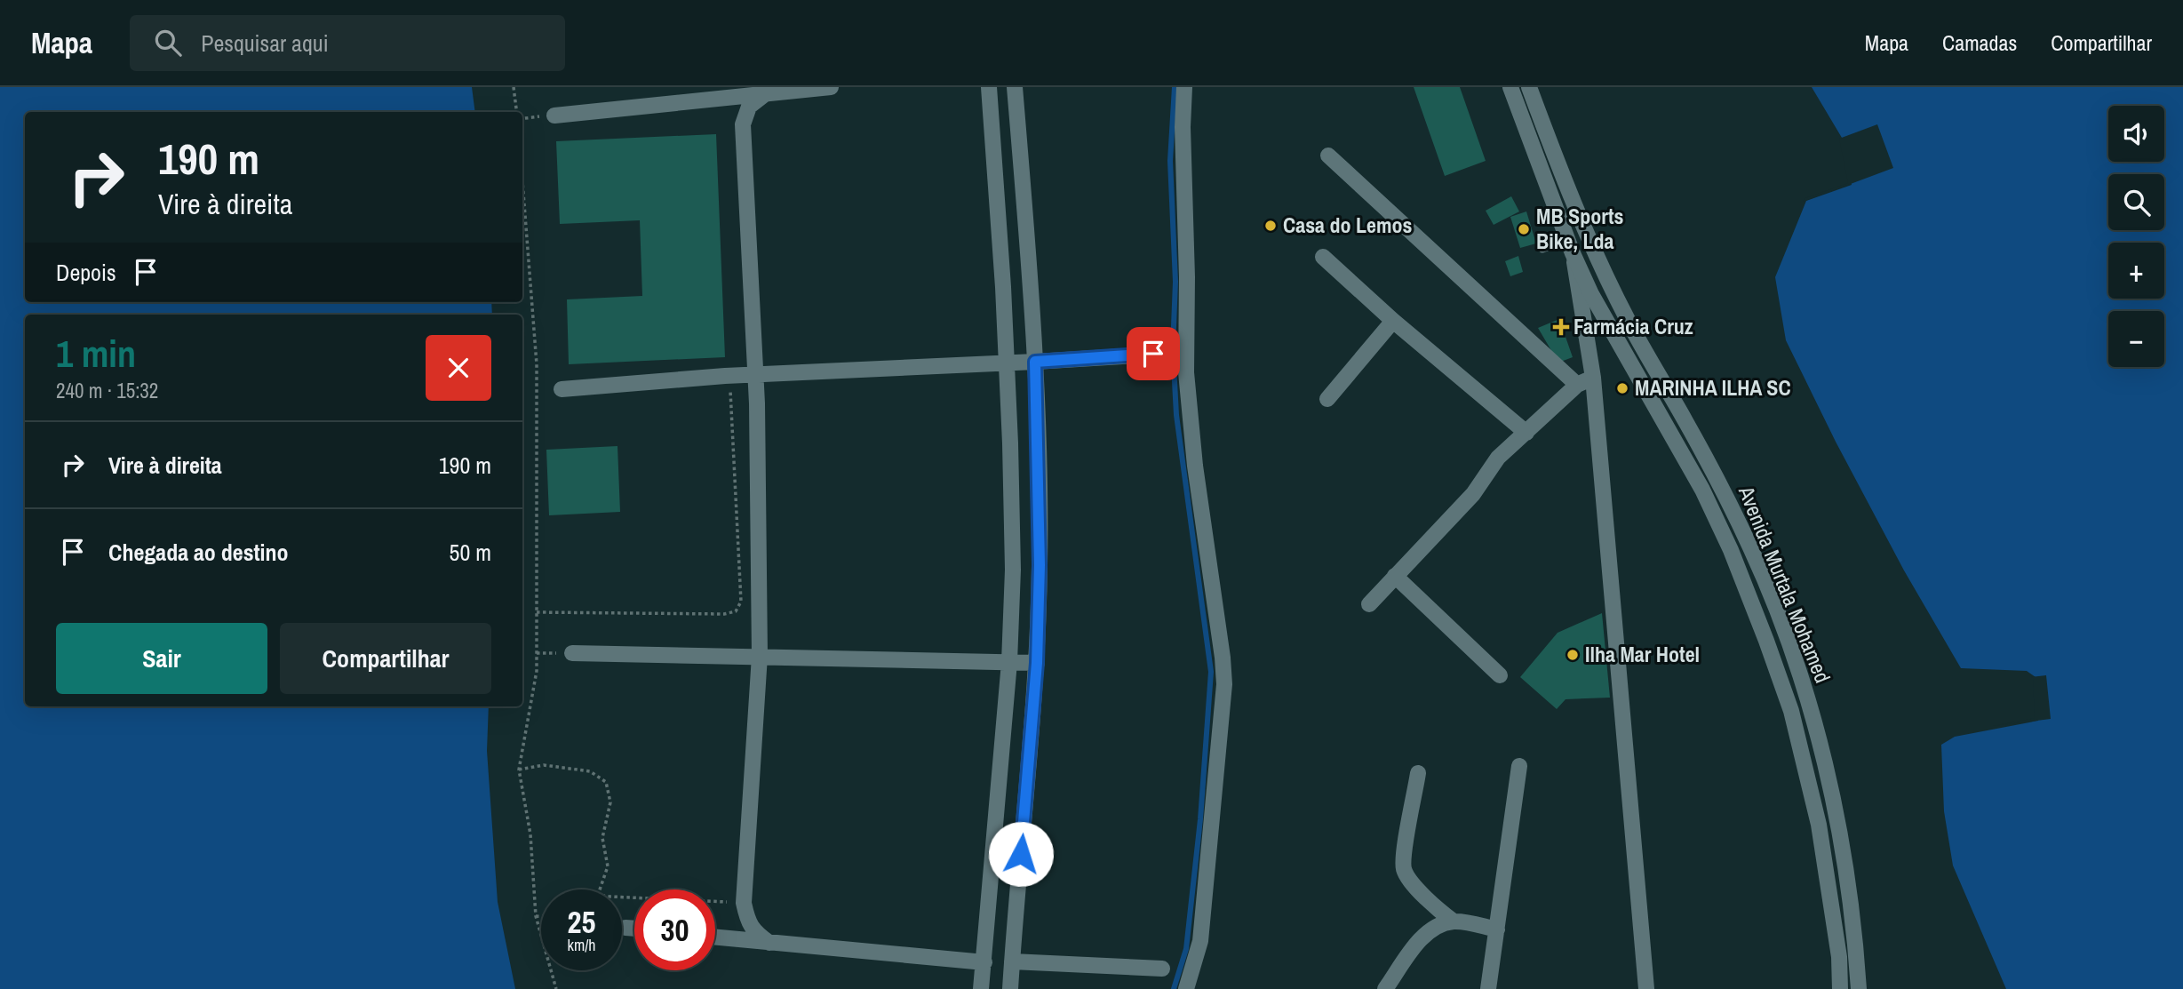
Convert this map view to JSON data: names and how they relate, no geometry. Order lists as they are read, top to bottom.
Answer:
{
  "streets": {
    "street": ["Avenida Murtala Mohamed"]
  },
  "places": {
    "other": [
      "Casa do Lemos",
      "MB Sports Bike, Lda",
      "MARINHA ILHA SC",
      "Ilha Mar Hotel"
    ],
    "health": ["Farmácia Cruz"]
  },
  "page": {
    "header": "Mapa",
    "search": "Pesquisar aqui",
    "nav": ["Mapa", "Camadas", "Compartilhar"],
    "map_buttons": ["+", "−"],
    "turn": ["190 m", "Vire à direita"],
    "then": "Depois",
    "heading": ["1 min", "240 m · 15:32"],
    "list": [
      {
        "name": "Vire à direita",
        "value": "190 m"
      },
      {
        "name": "Chegada ao destino",
        "value": "50 m"
      }
    ],
    "buttons": ["Sair", "Compartilhar"],
    "speed": "25 km/h",
    "limit": "30"
  }
}
